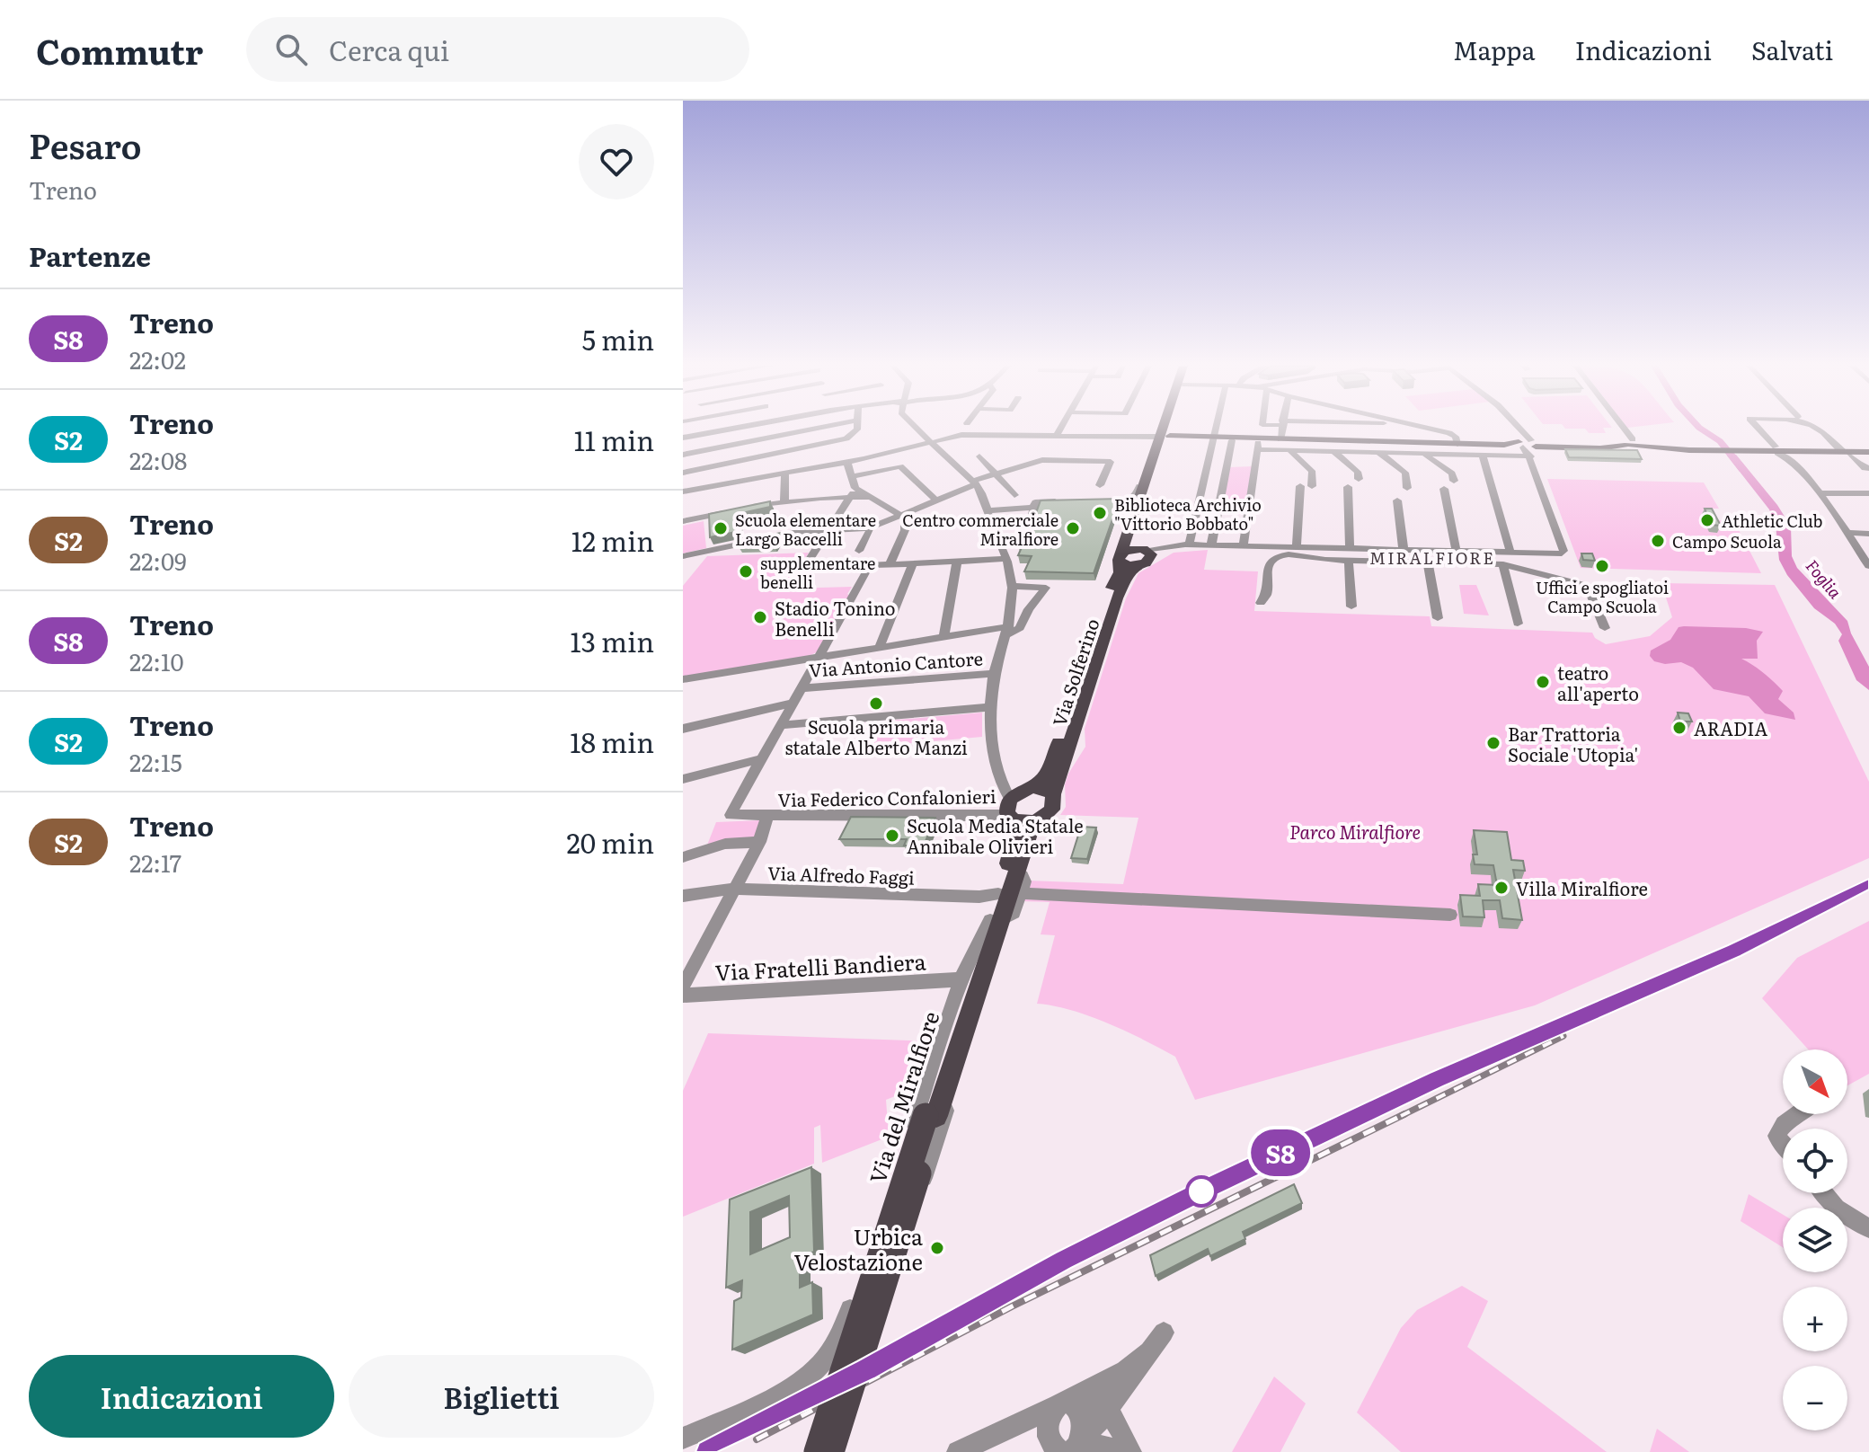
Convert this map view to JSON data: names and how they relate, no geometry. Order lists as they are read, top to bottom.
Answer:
{
  "streets": {
    "main road": ["Via Solferino", "Via del Miralfiore"],
    "street": [
      "Via Antonio Cantore",
      "Via Federico Confalonieri",
      "Via Alfredo Faggi",
      "Via Fratelli Bandiera"
    ]
  },
  "crossings": [
    ["Via Solferino", "Via del Miralfiore"],
    ["Via Federico Confalonieri", "Via del Miralfiore"],
    ["Via Alfredo Faggi", "Via del Miralfiore"]
  ],
  "districts": ["MIRALFIORE"],
  "water": ["Foglia"],
  "parks": ["Parco Miralfiore"],
  "places": [
    "Biblioteca Archivio \"Vittorio Bobbato\"",
    "Athletic Club",
    "Scuola elementare Largo Baccelli",
    "Centro commerciale Miralfiore",
    "Campo Scuola",
    "Uffici e spogliatoi Campo Scuola",
    "supplementare benelli",
    "Stadio Tonino Benelli",
    "teatro all'aperto",
    "Scuola primaria statale Alberto Manzi",
    "ARADIA",
    "Bar Trattoria Sociale 'Utopia'",
    "Scuola Media Statale Annibale Olivieri",
    "Villa Miralfiore",
    "Urbica Velostazione"
  ],
  "north": "bottom right",
  "page": {
    "header": "Commutr",
    "search": "Cerca qui",
    "nav": ["Mappa", "Indicazioni", "Salvati"],
    "heading": [
      ["Pesaro", "Treno"],
      "Partenze"
    ],
    "on_map": "S8",
    "list": [
      {
        "mark": "S8",
        "name": "Treno",
        "note": "22:02",
        "value": "5 min"
      },
      {
        "mark": "S2",
        "name": "Treno",
        "note": "22:08",
        "value": "11 min"
      },
      {
        "mark": "S2",
        "name": "Treno",
        "note": "22:09",
        "value": "12 min"
      },
      {
        "mark": "S8",
        "name": "Treno",
        "note": "22:10",
        "value": "13 min"
      },
      {
        "mark": "S2",
        "name": "Treno",
        "note": "22:15",
        "value": "18 min"
      },
      {
        "mark": "S2",
        "name": "Treno",
        "note": "22:17",
        "value": "20 min"
      }
    ],
    "map_buttons": ["+", "−"],
    "buttons": ["Indicazioni", "Biglietti"]
  }
}
